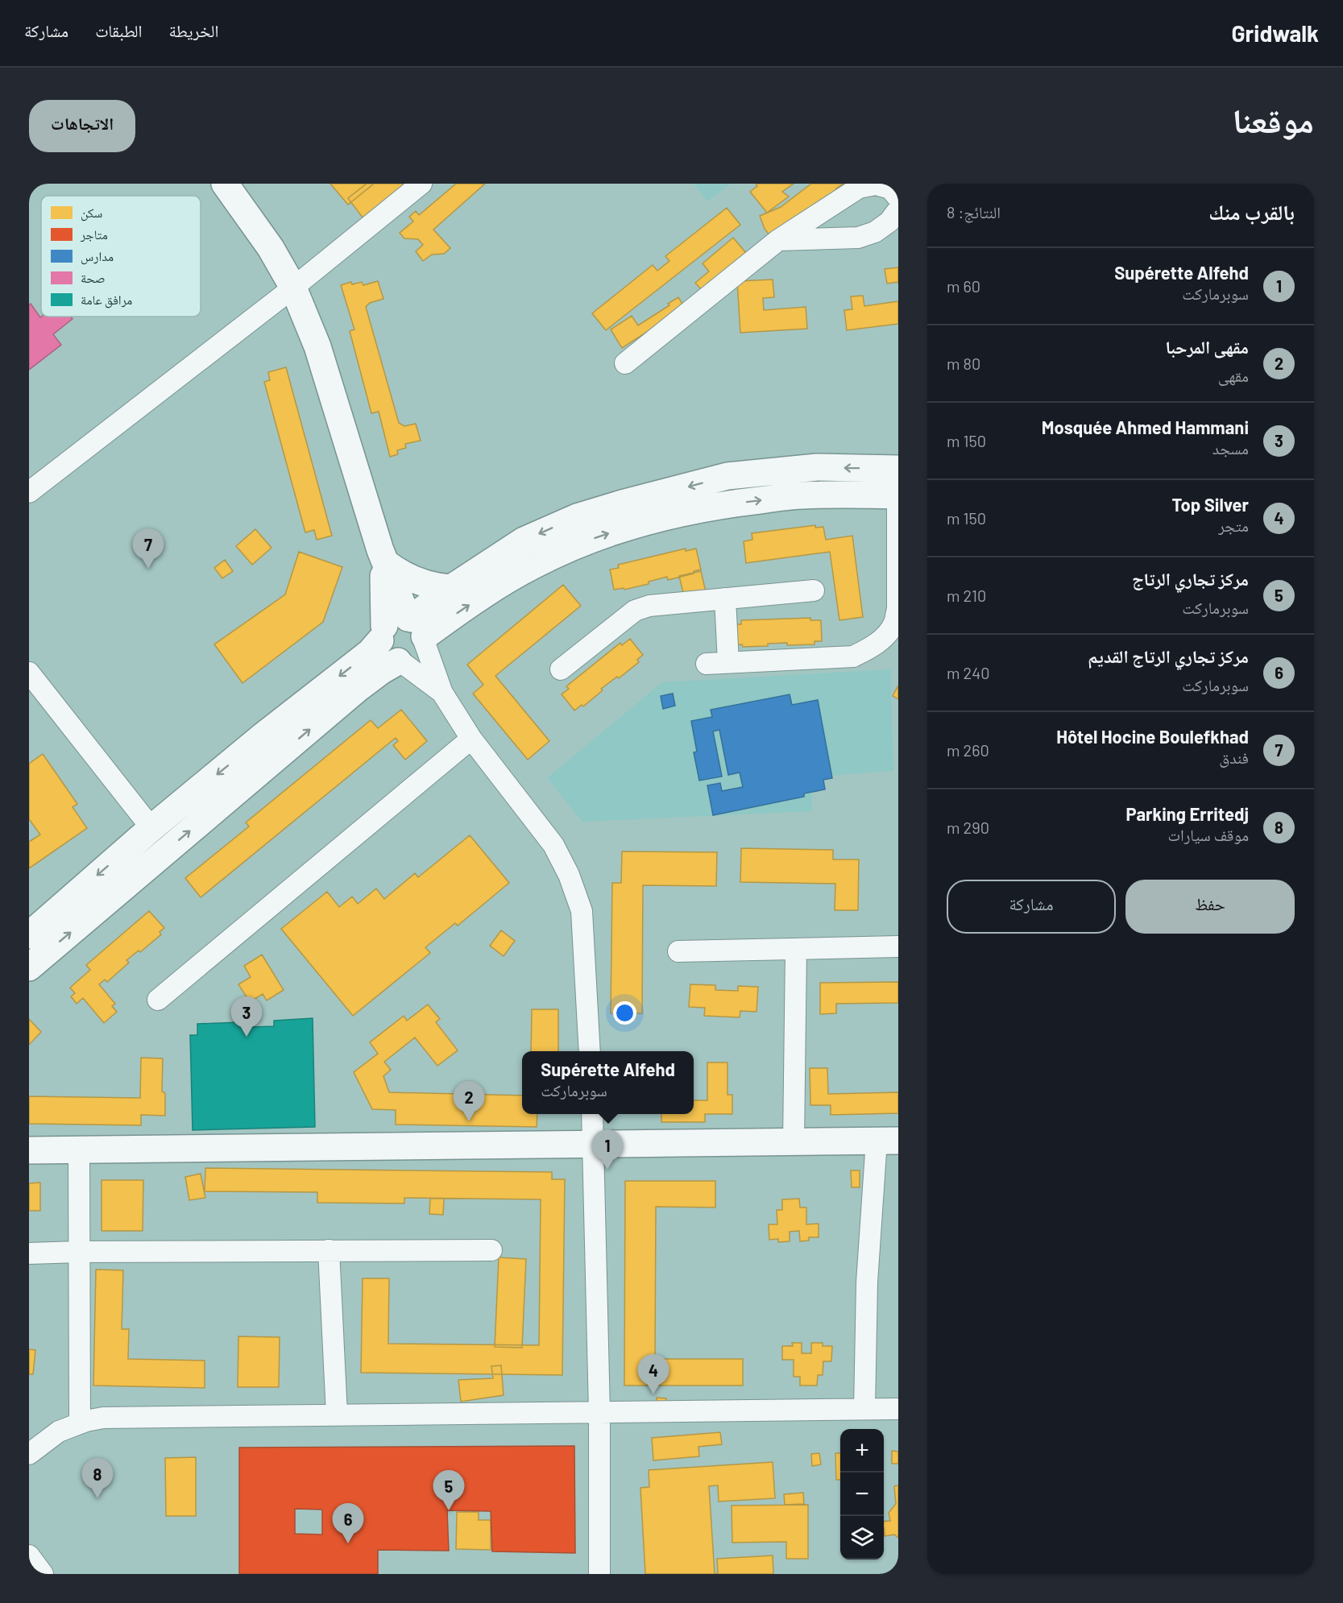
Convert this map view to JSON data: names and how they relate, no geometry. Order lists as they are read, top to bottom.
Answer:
{
  "legend": [
    "سكن",
    "متاجر",
    "مدارس",
    "صحة",
    "مرافق عامة"
  ],
  "page": {
    "header": "Gridwalk",
    "nav": ["الخريطة", "الطبقات", "مشاركة"],
    "title": "موقعنا",
    "buttons": [
      "الاتجاهات",
      ["حفظ", "مشاركة"]
    ],
    "heading": ["بالقرب منك", "النتائج: 8"],
    "list": [
      {
        "mark": "1",
        "name": "Supérette Alfehd",
        "note": "سوبرماركت",
        "value": "60 m"
      },
      {
        "mark": "2",
        "name": "مقهى المرحبا",
        "note": "مقهى",
        "value": "80 m"
      },
      {
        "mark": "3",
        "name": "Mosquée Ahmed Hammani",
        "note": "مسجد",
        "value": "150 m"
      },
      {
        "mark": "4",
        "name": "Top Silver",
        "note": "متجر",
        "value": "150 m"
      },
      {
        "mark": "5",
        "name": "مركز تجاري الرتاج",
        "note": "سوبرماركت",
        "value": "210 m"
      },
      {
        "mark": "6",
        "name": "مركز تجاري الرتاج القديم",
        "note": "سوبرماركت",
        "value": "240 m"
      },
      {
        "mark": "7",
        "name": "Hôtel Hocine Boulefkhad",
        "note": "فندق",
        "value": "260 m"
      },
      {
        "mark": "8",
        "name": "Parking Erritedj",
        "note": "موقف سيارات",
        "value": "290 m"
      }
    ],
    "pins": [
      "7",
      "3",
      "2",
      "1",
      "4",
      "8",
      "5",
      "6"
    ],
    "popup": ["Supérette Alfehd", "سوبرماركت"],
    "map_buttons": ["+", "−"]
  }
}
